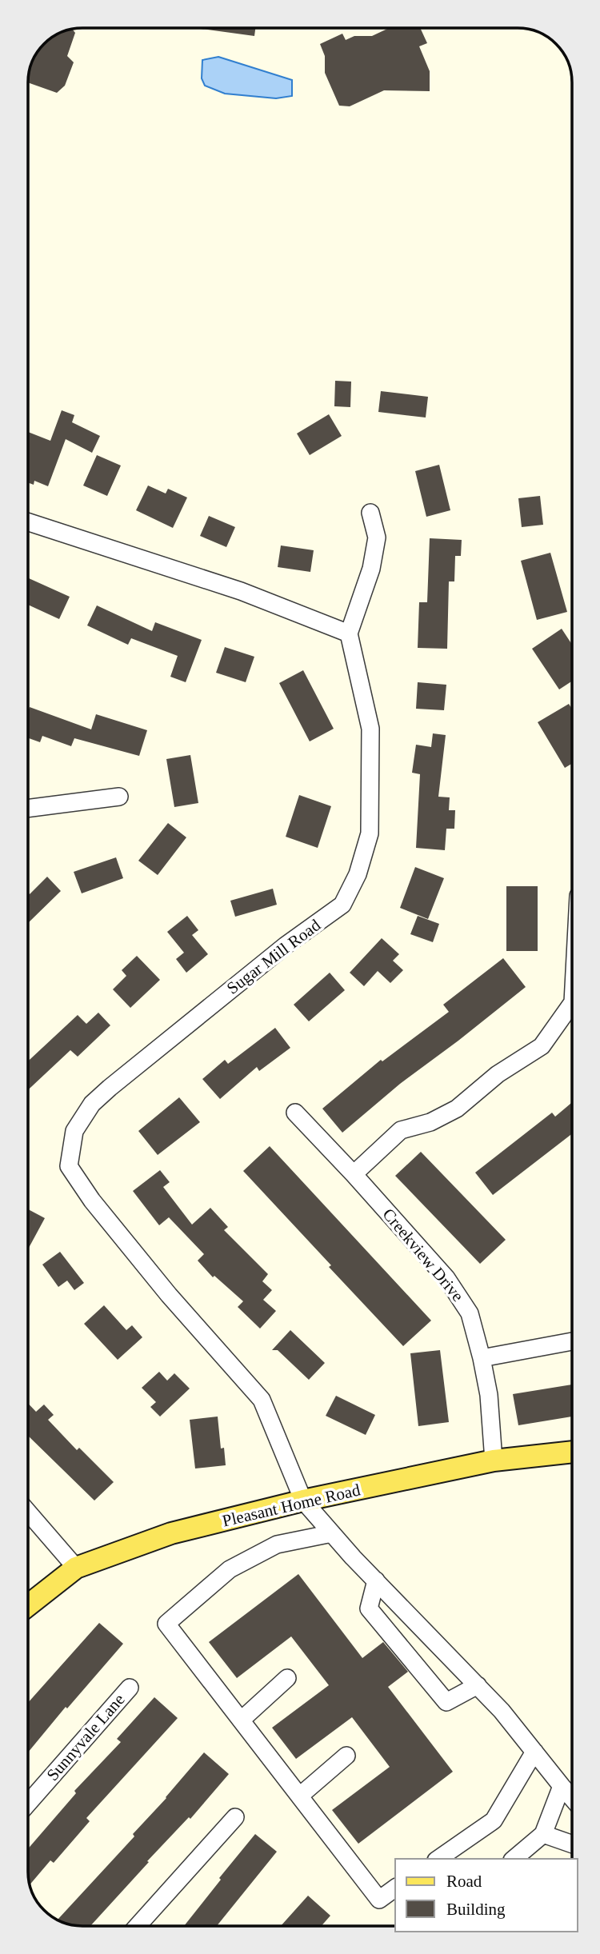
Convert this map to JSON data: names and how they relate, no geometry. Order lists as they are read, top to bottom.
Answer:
{
  "streets": {
    "main road": ["Pleasant Home Road"],
    "street": ["Sugar Mill Road", "Creekview Drive", "Sunnyvale Lane"]
  },
  "crossings": [
    ["Sugar Mill Road", "Pleasant Home Road"],
    ["Creekview Drive", "Pleasant Home Road"]
  ],
  "legend": ["Road", "Building"]
}
